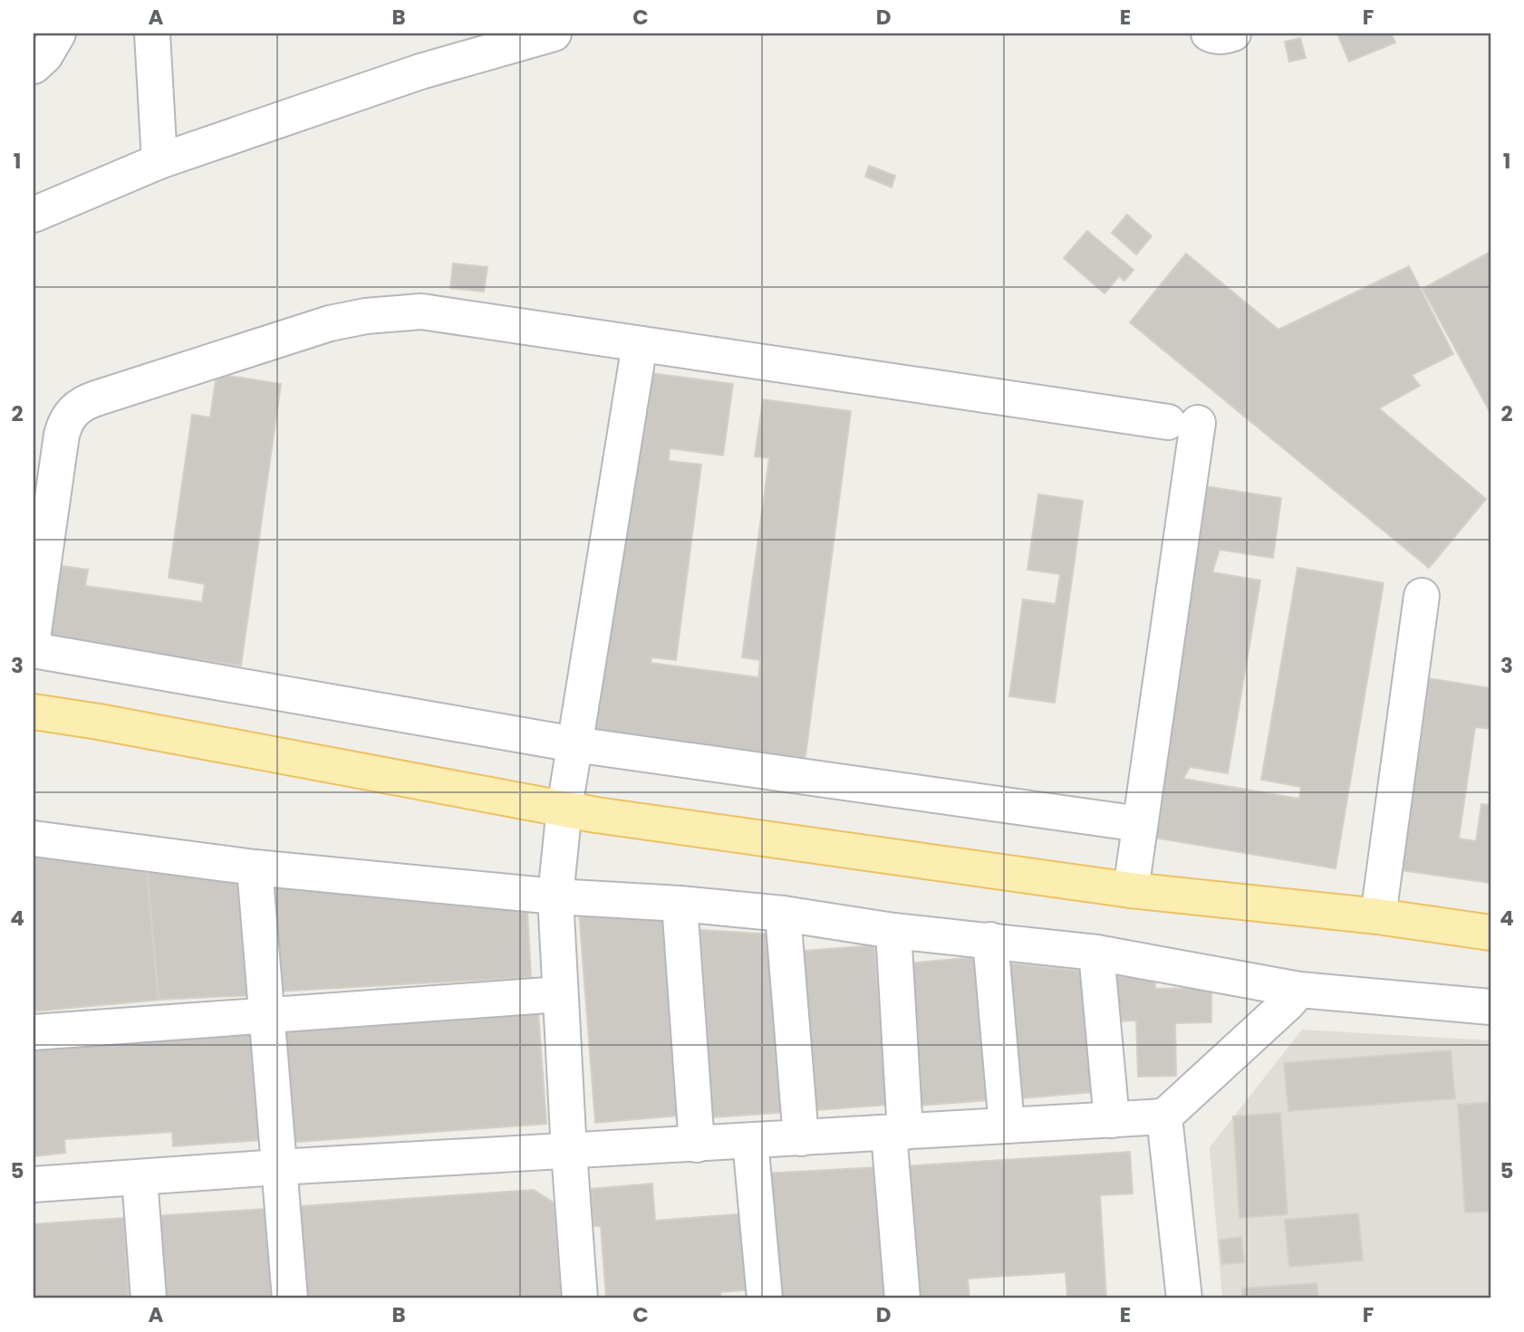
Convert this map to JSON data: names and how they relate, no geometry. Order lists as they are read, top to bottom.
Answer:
{
  "grid": {
    "columns": [
      "A",
      "B",
      "C",
      "D",
      "E",
      "F"
    ],
    "rows": [
      "1",
      "2",
      "3",
      "4",
      "5"
    ]
  }
}
